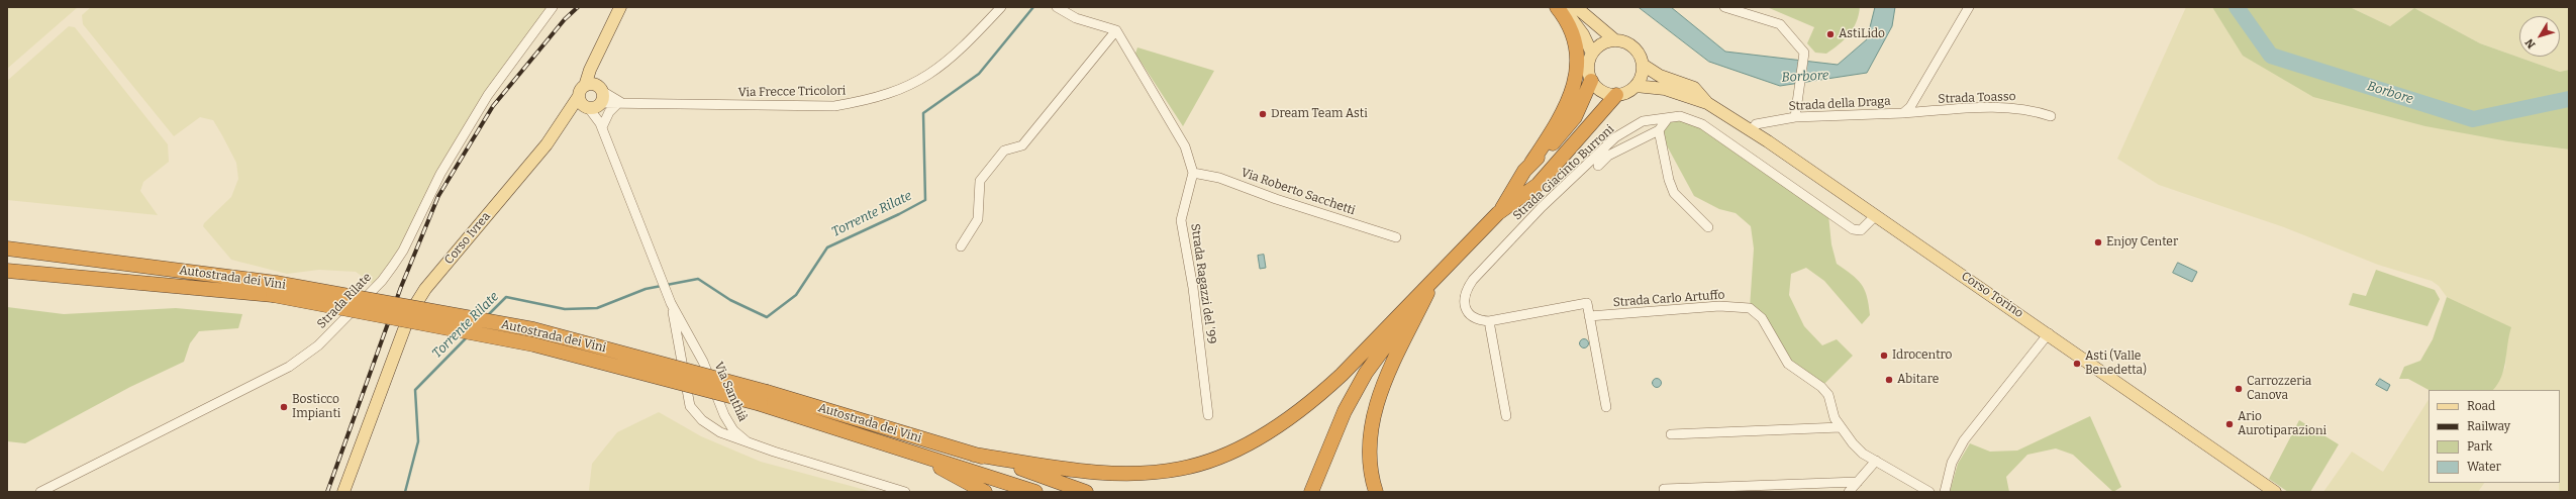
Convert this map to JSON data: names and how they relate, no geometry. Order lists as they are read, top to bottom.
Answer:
{
  "streets": {
    "highway": ["Autostrada dei Vini"],
    "main road": ["Corso Ivrea", "Corso Torino"],
    "street": [
      "Via Frecce Tricolori",
      "Strada Toasso",
      "Strada della Draga",
      "Strada Giacinto Burroni",
      "Via Roberto Sacchetti",
      "Strada Ragazzi del '99",
      "Strada Carlo Artuffo",
      "Strada Rilate",
      "Via Santhià"
    ]
  },
  "crossings": [
    ["Via Frecce Tricolori", "Corso Ivrea"],
    ["Via Frecce Tricolori", "Via Santhià"],
    ["Strada Toasso", "Strada della Draga"],
    ["Strada della Draga", "Corso Torino"],
    ["Strada Giacinto Burroni", "Corso Torino"],
    ["Via Roberto Sacchetti", "Strada Ragazzi del '99"],
    ["Corso Ivrea", "Via Santhià"]
  ],
  "water": ["Borbore", "Torrente Rilate"],
  "places": [
    "AstiLido",
    "Dream Team Asti",
    "Enjoy Center",
    "Idrocentro",
    "Asti (Valle Benedetta)",
    "Abitare",
    "Carrozzeria Canova",
    "Bosticco Impianti",
    "Ario Aurotiparazioni"
  ],
  "legend": [
    "Road",
    "Railway",
    "Park",
    "Water"
  ],
  "north": "bottom left"
}
